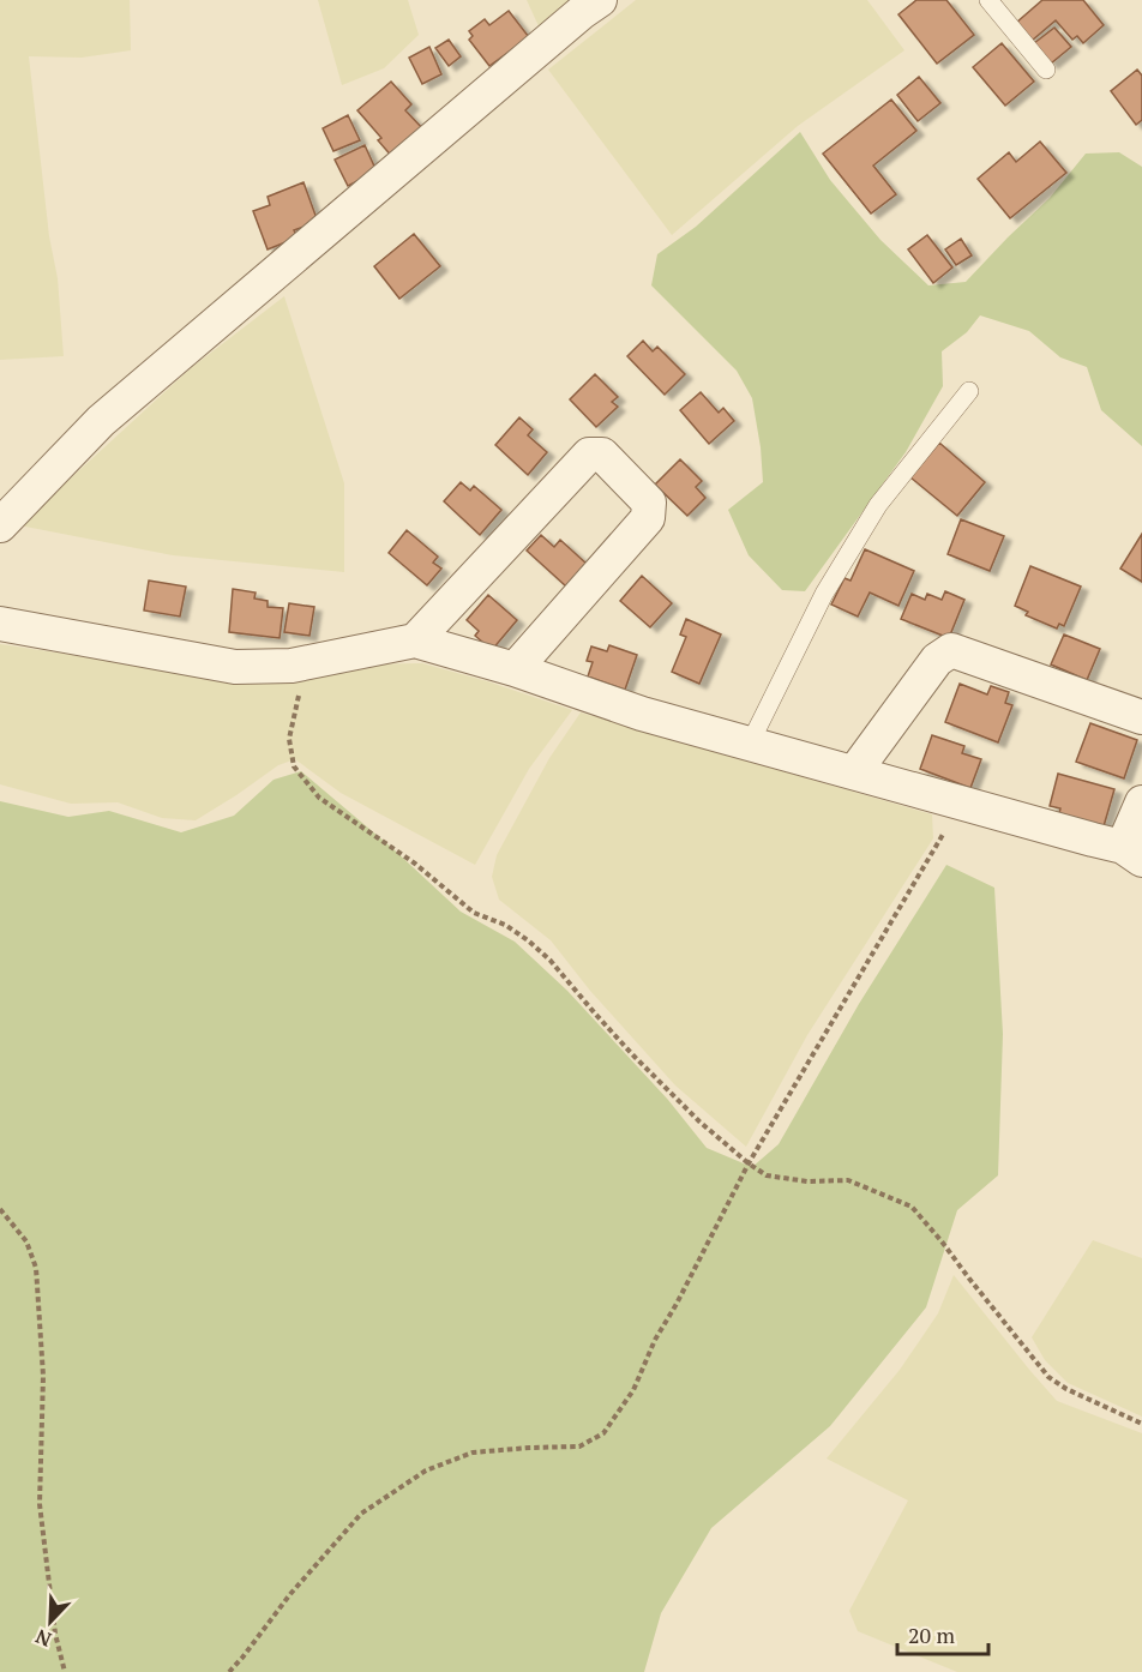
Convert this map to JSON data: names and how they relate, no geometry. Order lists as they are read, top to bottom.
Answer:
{
  "scale_bar": "20 m",
  "north": "bottom left"
}
